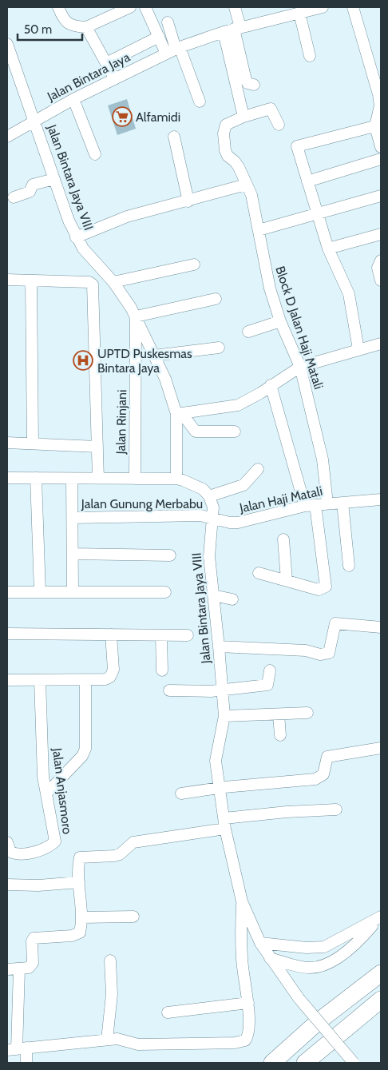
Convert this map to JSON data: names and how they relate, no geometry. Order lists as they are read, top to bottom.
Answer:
{
  "streets": {
    "street": [
      "Jalan Bintara Jaya",
      "Jalan Bintara Jaya VIII",
      "Block D Jalan Haji Matali",
      "Jalan Rinjani",
      "Jalan Haji Matali",
      "Jalan Gunung Merbabu",
      "Jalan Anjasmoro"
    ]
  },
  "crossings": [
    ["Jalan Bintara Jaya", "Jalan Bintara Jaya VIII"],
    ["Jalan Bintara Jaya VIII", "Jalan Rinjani"],
    ["Jalan Bintara Jaya VIII", "Jalan Haji Matali"],
    ["Jalan Bintara Jaya VIII", "Jalan Gunung Merbabu"],
    ["Block D Jalan Haji Matali", "Jalan Haji Matali"],
    ["Jalan Haji Matali", "Jalan Gunung Merbabu"]
  ],
  "places": {
    "supermarket": ["Alfamidi"],
    "hospital": ["UPTD Puskesmas Bintara Jaya"]
  },
  "scale_bar": "50 m"
}
